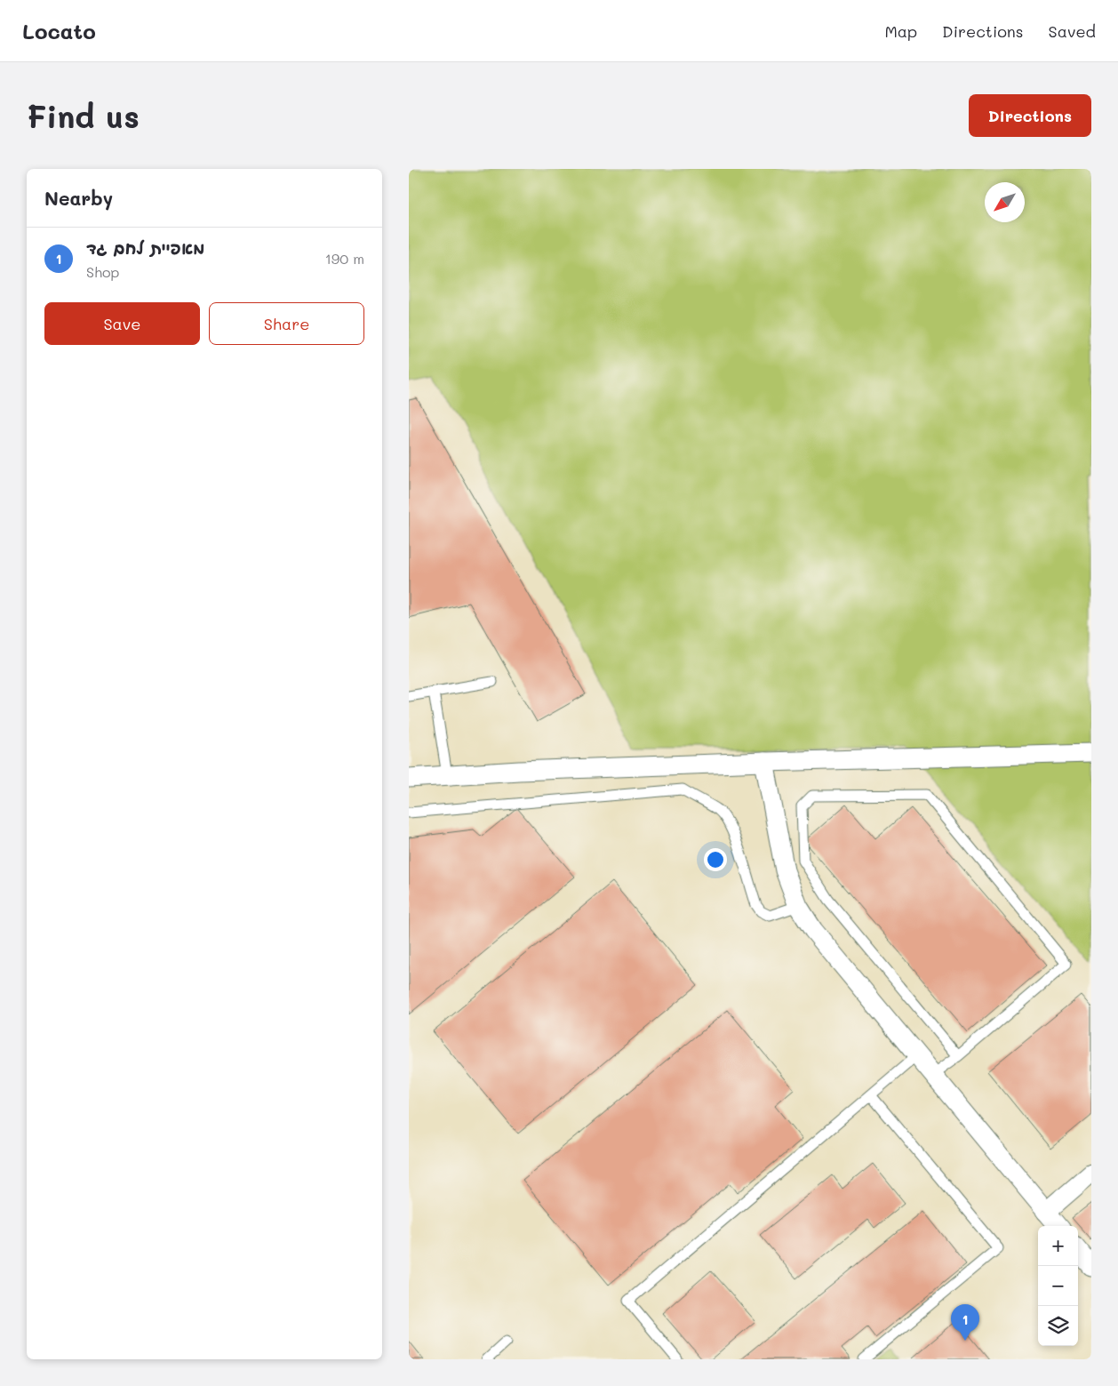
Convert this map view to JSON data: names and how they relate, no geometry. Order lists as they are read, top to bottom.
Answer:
{
  "north": "bottom left",
  "page": {
    "header": "Locato",
    "nav": ["Map", "Directions", "Saved"],
    "buttons": [
      "Directions",
      ["Save", "Share"]
    ],
    "title": "Find us",
    "heading": "Nearby",
    "list": [
      {
        "mark": "1",
        "name": "מאפיית לחם גד",
        "note": "Shop",
        "value": "190 m"
      }
    ],
    "map_buttons": ["+", "−"],
    "pins": "1"
  }
}
